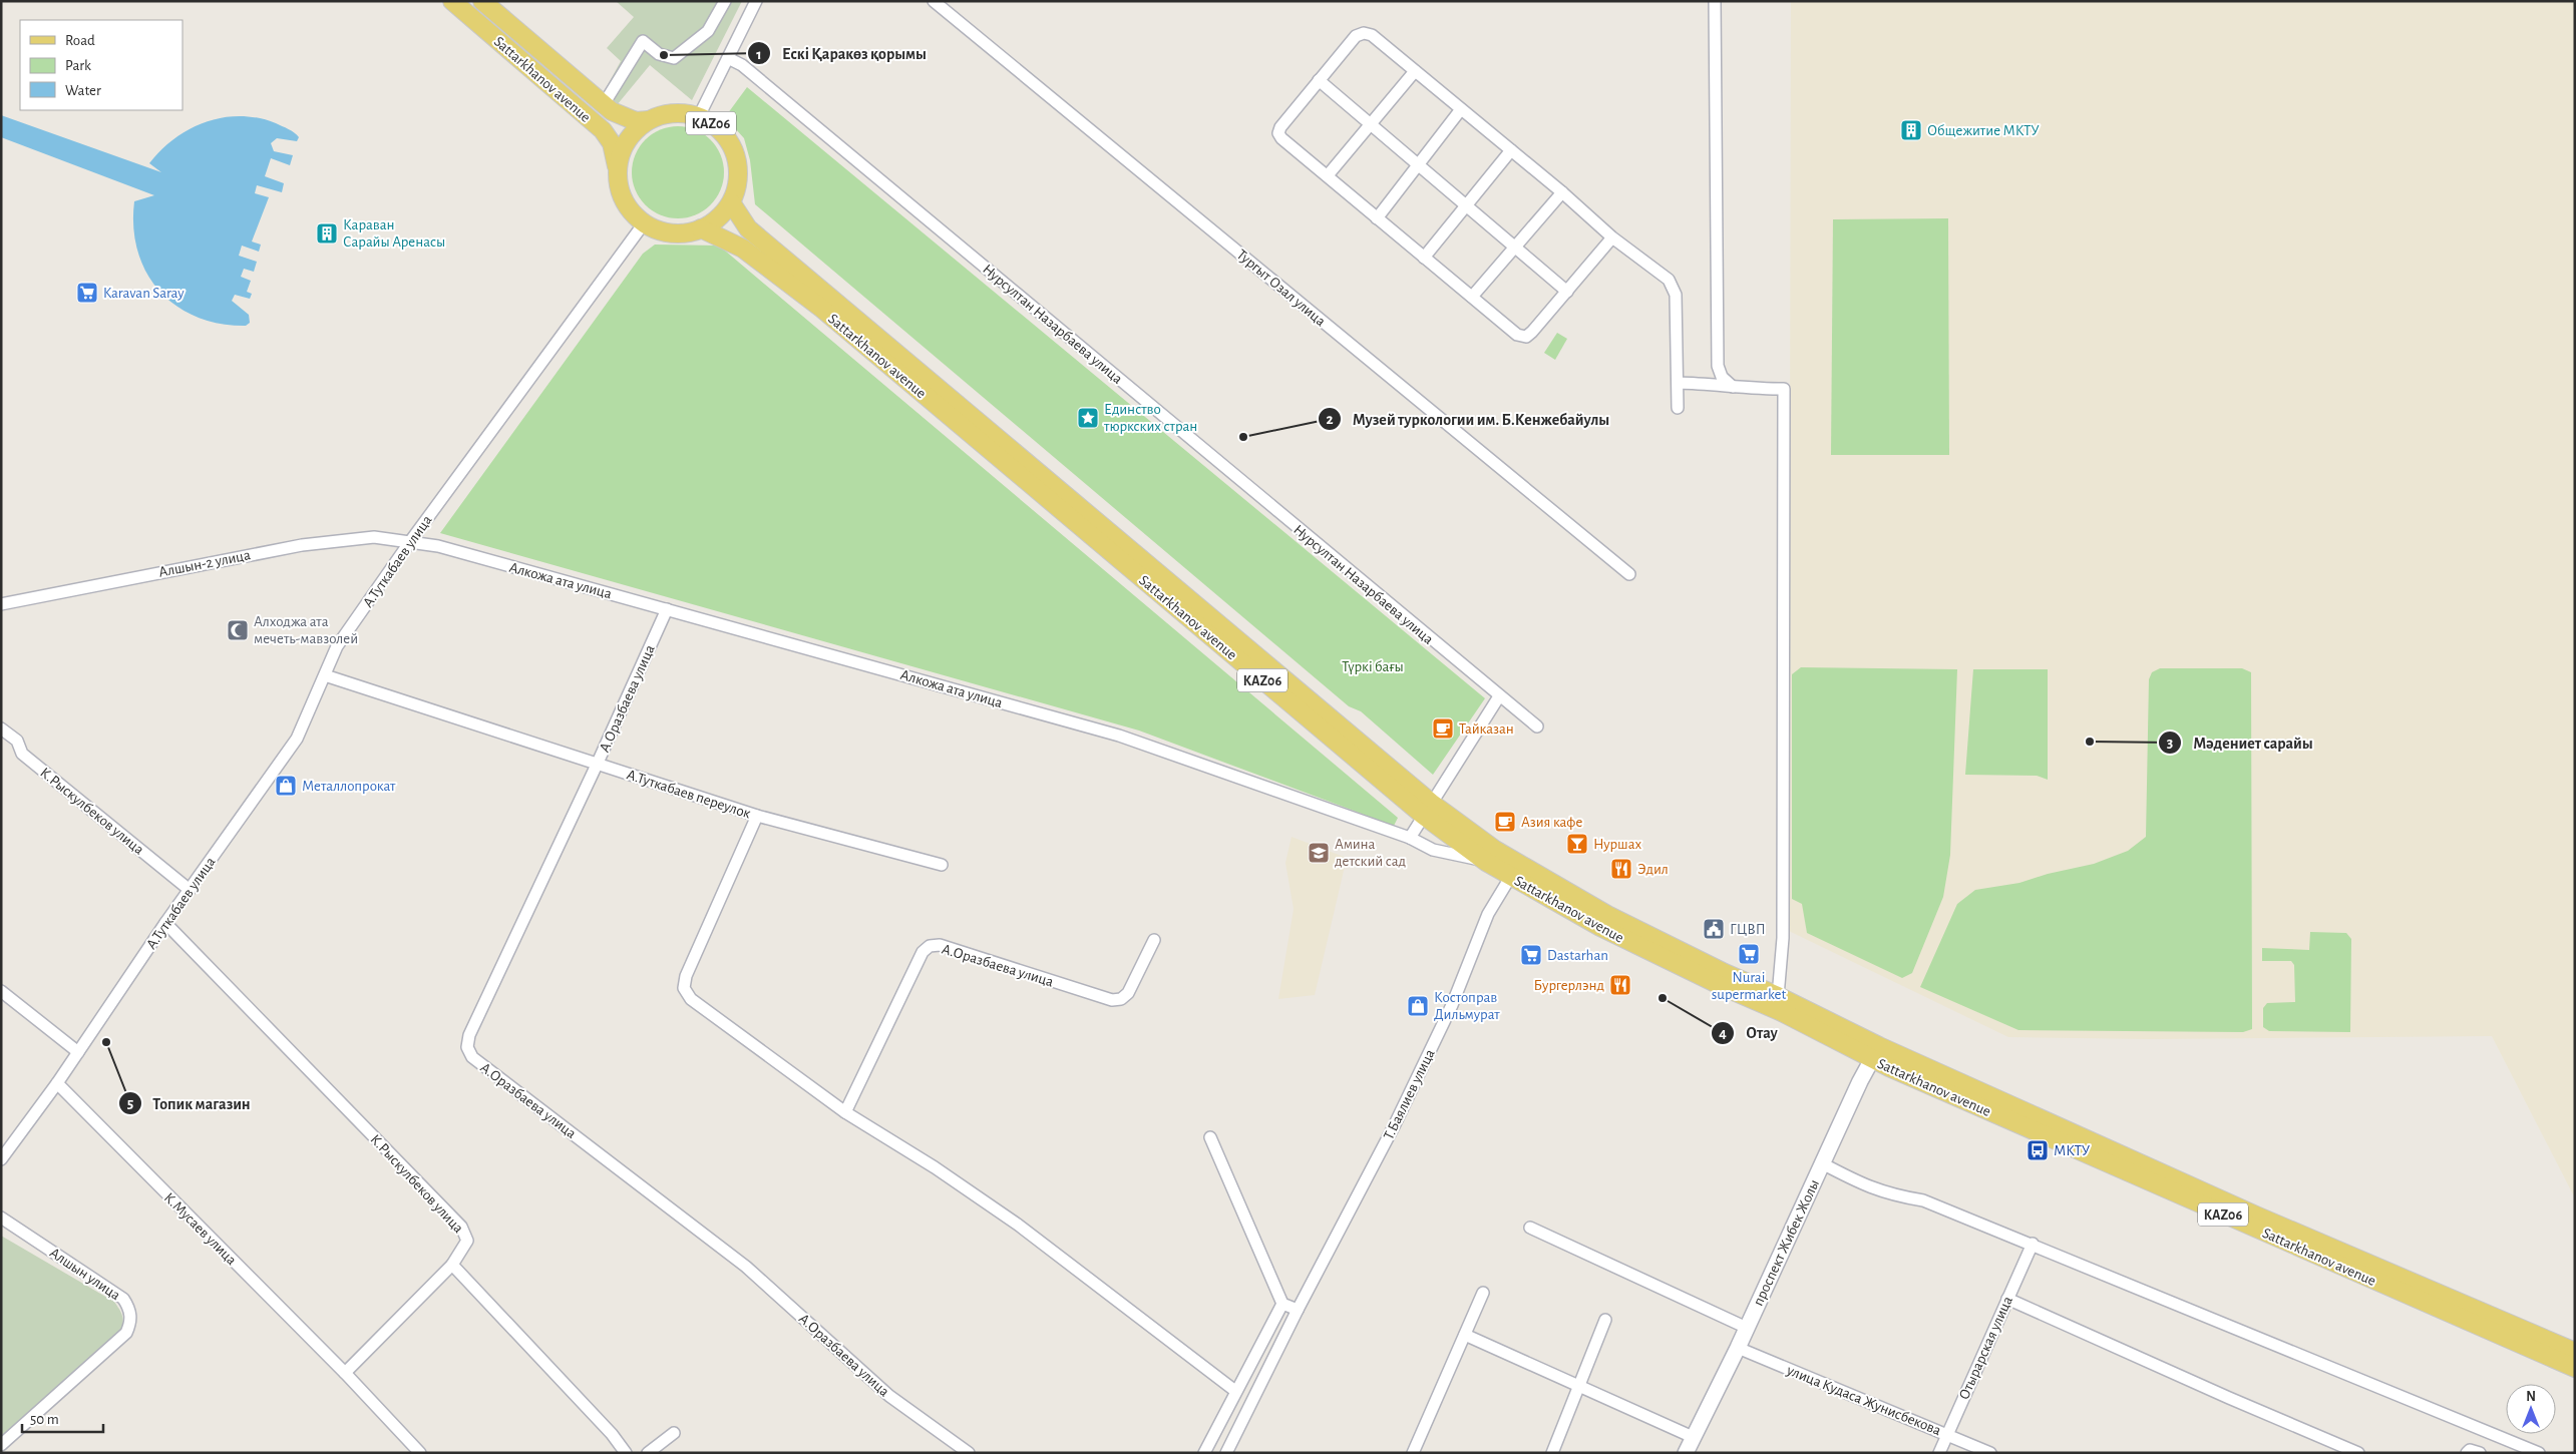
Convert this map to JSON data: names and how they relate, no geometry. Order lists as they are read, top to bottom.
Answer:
{
  "streets": {
    "main road": ["Sattarkhanov avenue", "KАZ06", "проспект Жибек Жолы"],
    "street": [
      "Тургыт Озал улица",
      "Нурсултан Назарбаева улица",
      "А.Туткабаев улица",
      "Алшын-2 улица",
      "Алкожа ата улица",
      "А.Оразбаева улица",
      "А.Туткабаев переулок",
      "К.Рыскулбеков улица",
      "Т.Баялиев улица",
      "К.Мусаев улица",
      "Алшын улица",
      "Отырарская улица",
      "улица Кудаса Жунисбекова"
    ]
  },
  "crossings": [
    ["Sattarkhanov avenue", "KАZ06"],
    ["Sattarkhanov avenue", "А.Туткабаев улица"],
    ["Sattarkhanov avenue", "Алкожа ата улица"],
    ["Sattarkhanov avenue", "Т.Баялиев улица"],
    ["Sattarkhanov avenue", "проспект Жибек Жолы"],
    ["KАZ06", "А.Туткабаев улица"],
    ["А.Туткабаев улица", "Алшын-2 улица"],
    ["А.Туткабаев улица", "Алкожа ата улица"],
    ["А.Туткабаев улица", "А.Туткабаев переулок"],
    ["А.Туткабаев улица", "К.Рыскулбеков улица"],
    ["А.Туткабаев улица", "К.Мусаев улица"],
    ["Алшын-2 улица", "Алкожа ата улица"],
    ["Алкожа ата улица", "А.Оразбаева улица"],
    ["А.Оразбаева улица", "А.Туткабаев переулок"],
    ["проспект Жибек Жолы", "улица Кудаса Жунисбекова"],
    ["Отырарская улица", "улица Кудаса Жунисбекова"]
  ],
  "parks": ["Түркі бағы"],
  "places": {
    "other": [
      "Ескі Қаракөз қорымы",
      "Музей туркологии им. Б.Кенжебайулы",
      "Мәдениет сарайы",
      "Отау",
      "Топик магазин"
    ],
    "building": ["Общежитие МКТУ", "Караван Сарайы Аренасы"],
    "supermarket": ["Karavan Saray", "Nurai supermarket", "Dastarhan"],
    "place": ["Единство тюркских стран"],
    "mosque": ["Алходжа ата мечеть-мавзолей"],
    "cafe": ["Тайказан", "Азия кафе"],
    "shop": ["Металлопрокат", "Костоправ Дильмурат"],
    "bar": ["Нуршах"],
    "school or university": ["Амина детский сад"],
    "restaurant": ["Эдил", "Бургерлэнд"],
    "public building": ["ГЦВП"],
    "bus stop": ["МКТУ"]
  },
  "legend": ["Road", "Park", "Water"],
  "scale_bar": "50 m",
  "north": "top"
}
